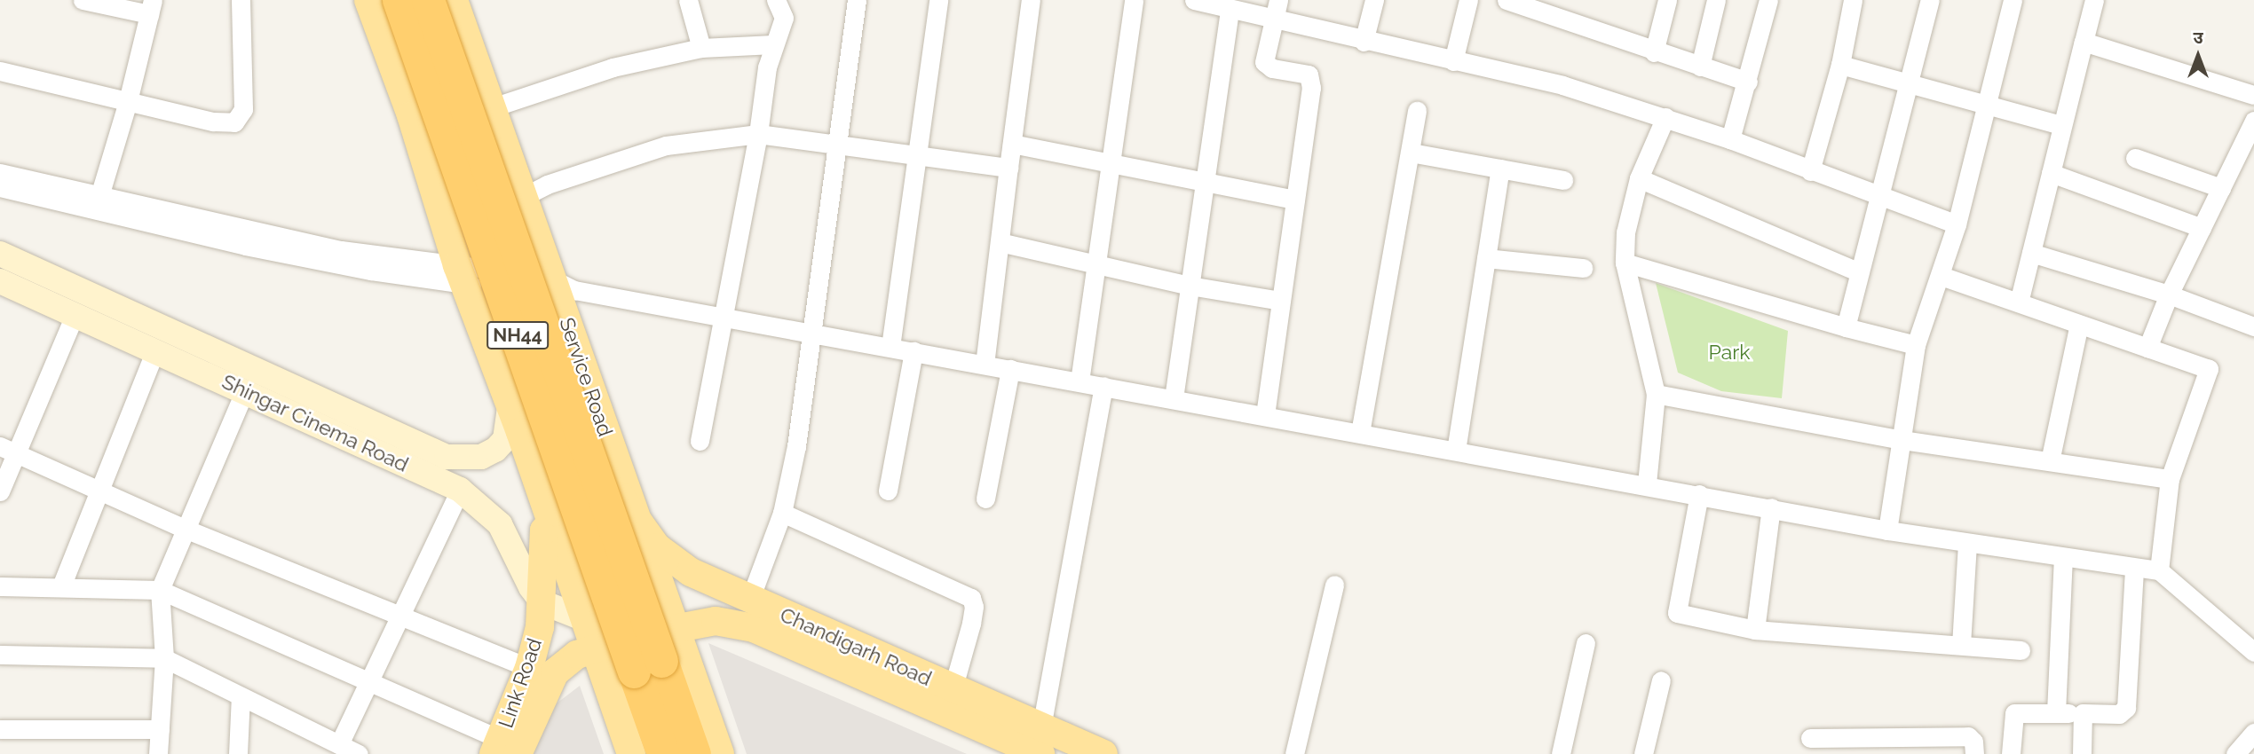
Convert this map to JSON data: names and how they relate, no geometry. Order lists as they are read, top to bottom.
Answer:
{
  "streets": {
    "highway": ["NH44"],
    "main road": ["Service Road", "Chandigarh Road", "Link Road"],
    "street": ["Shingar Cinema Road"]
  },
  "crossings": [
    ["Service Road", "Chandigarh Road"],
    ["Service Road", "Link Road"],
    ["Shingar Cinema Road", "Link Road"],
    ["Chandigarh Road", "Link Road"]
  ],
  "parks": ["Park"],
  "north": "top"
}
